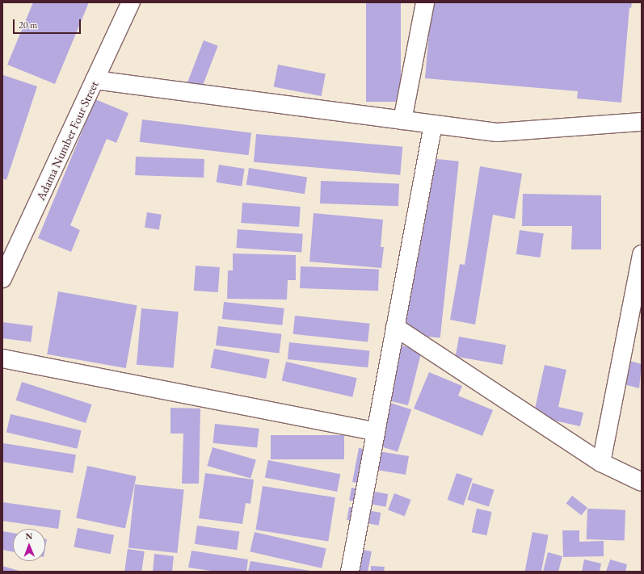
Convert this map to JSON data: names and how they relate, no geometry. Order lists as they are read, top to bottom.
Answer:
{
  "streets": {
    "street": ["Adama Number Four Street"]
  },
  "scale_bar": "20 m",
  "north": "top"
}
